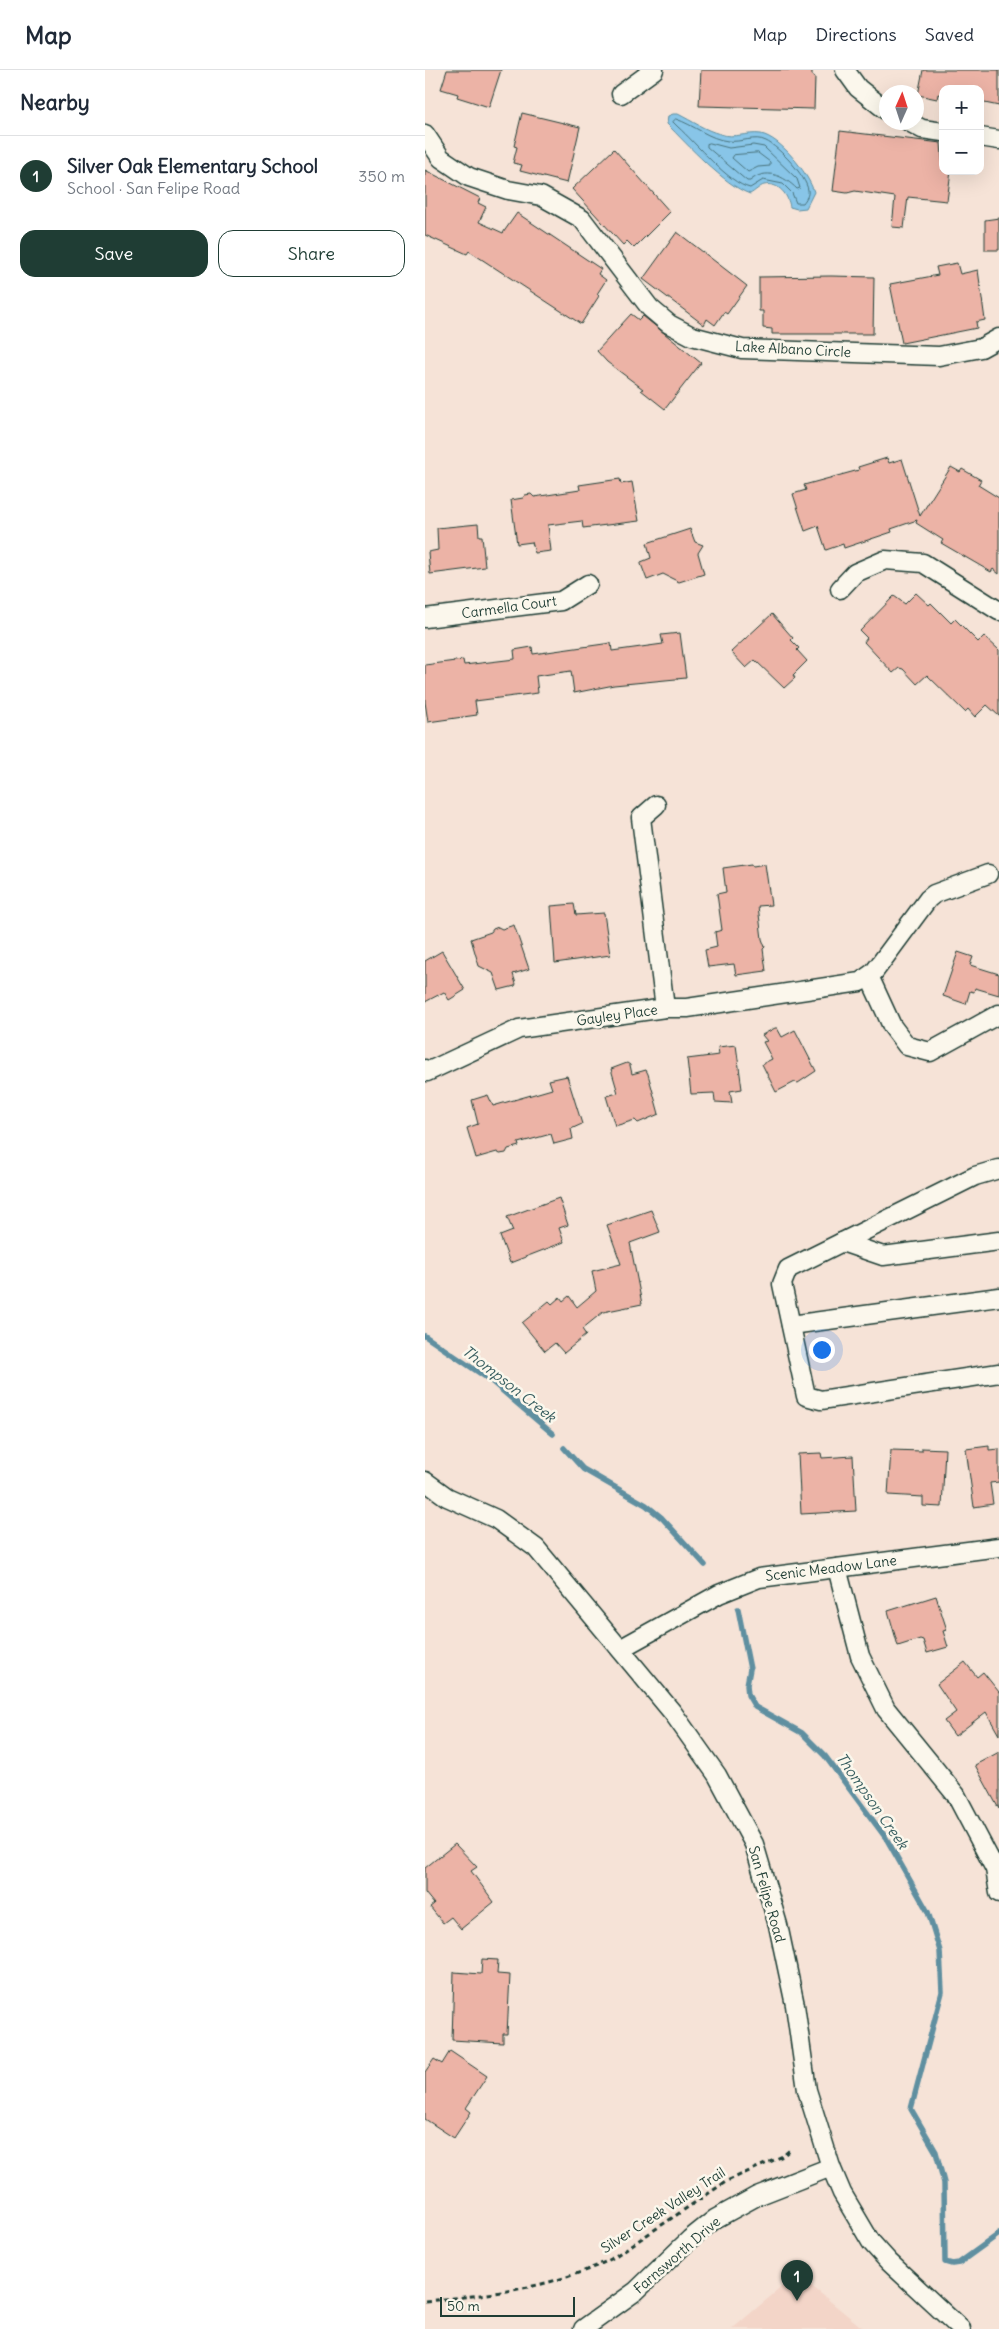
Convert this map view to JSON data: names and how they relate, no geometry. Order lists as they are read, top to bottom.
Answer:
{
  "streets": {
    "street": [
      "Lake Albano Circle",
      "Carmella Court",
      "Gayley Place",
      "Scenic Meadow Lane",
      "San Felipe Road",
      "Farnsworth Drive"
    ],
    "path": ["Silver Creek Valley Trail"]
  },
  "crossings": [
    ["Scenic Meadow Lane", "San Felipe Road"],
    ["San Felipe Road", "Farnsworth Drive"]
  ],
  "water": ["Thompson Creek"],
  "scale_bar": "50 m",
  "north": "top",
  "page": {
    "header": "Map",
    "nav": ["Map", "Directions", "Saved"],
    "heading": "Nearby",
    "map_buttons": ["+", "−"],
    "list": [
      {
        "mark": "1",
        "name": "Silver Oak Elementary School",
        "note": "School · San Felipe Road",
        "value": "350 m"
      }
    ],
    "buttons": ["Save", "Share"],
    "pins": "1",
    "scale": "50 m"
  }
}
